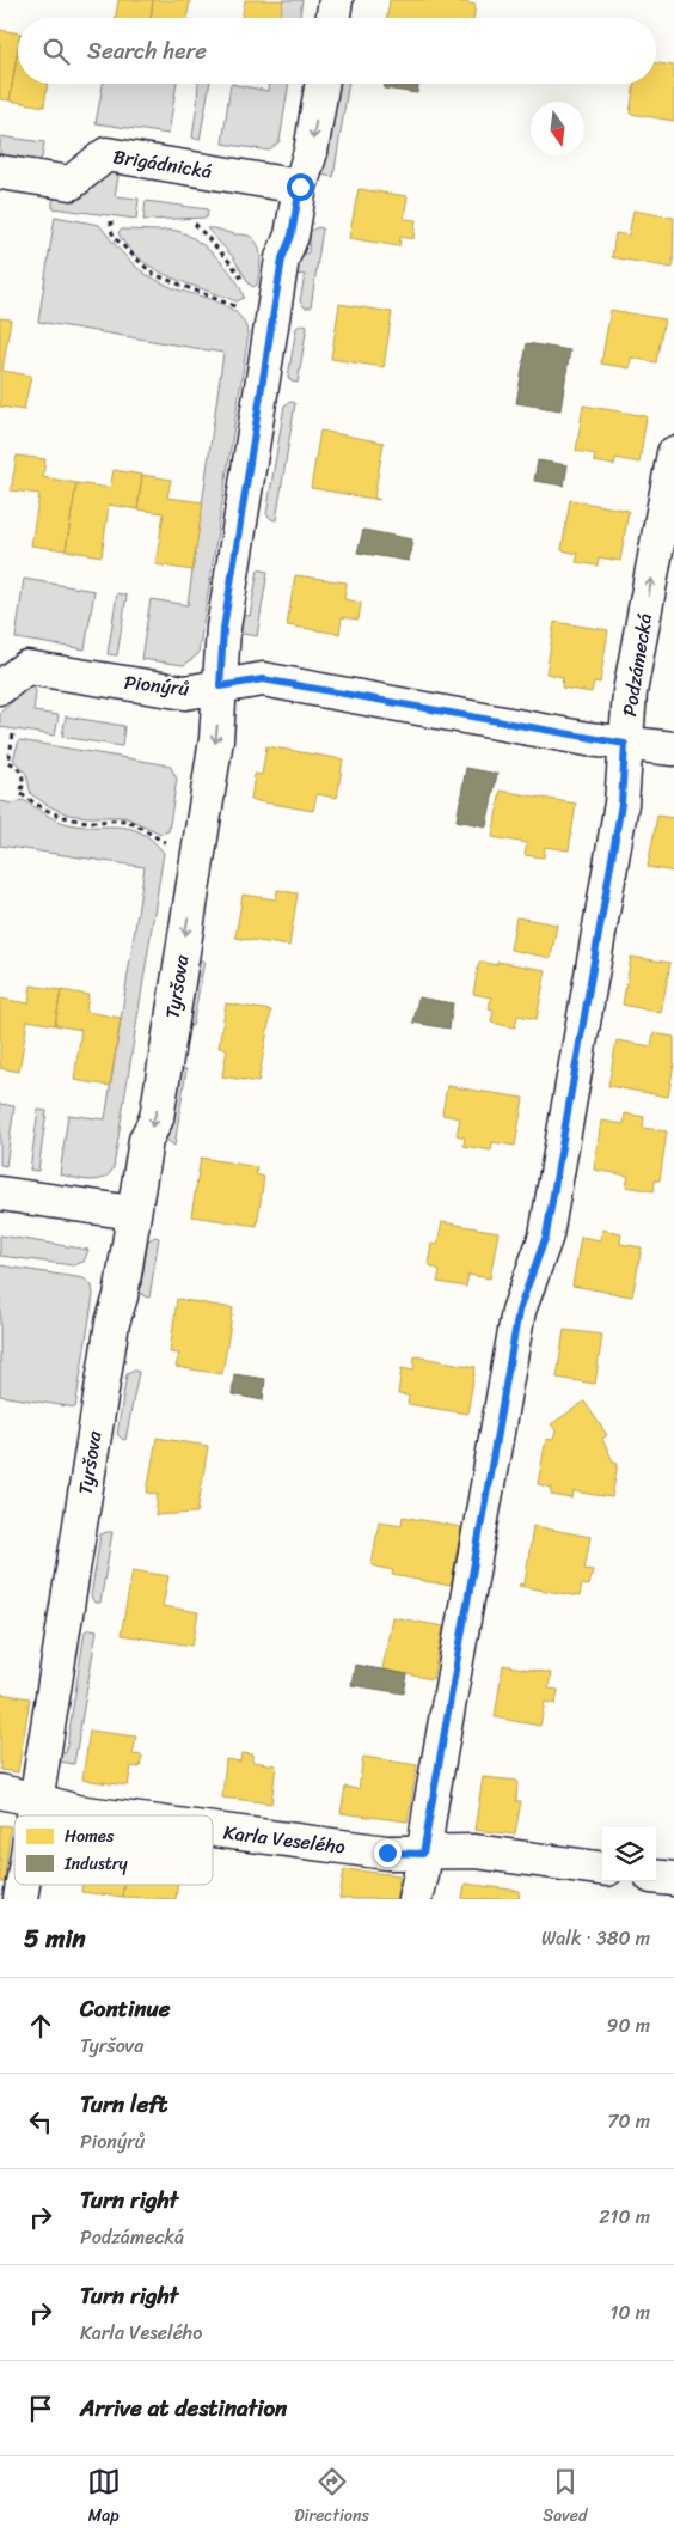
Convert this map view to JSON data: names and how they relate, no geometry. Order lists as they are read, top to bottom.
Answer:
{
  "streets": {
    "street": [
      "Brigádnická",
      "Podzámecká",
      "Pionýrů",
      "Tyršova",
      "Karla Veselého"
    ]
  },
  "crossings": [
    ["Brigádnická", "Tyršova"],
    ["Podzámecká", "Pionýrů"],
    ["Podzámecká", "Karla Veselého"],
    ["Pionýrů", "Tyršova"],
    ["Tyršova", "Karla Veselého"]
  ],
  "one_way": ["Tyršova"],
  "legend": ["Homes", "Industry"],
  "north": "bottom",
  "page": {
    "search": "Search here",
    "heading": ["5 min", "Walk · 380 m"],
    "list": [
      ["Continue", "Tyršova", "90 m"],
      ["Turn left", "Pionýrů", "70 m"],
      ["Turn right", "Podzámecká", "210 m"],
      ["Turn right", "Karla Veselého", "10 m"],
      "Arrive at destination"
    ],
    "nav": ["Map", "Directions", "Saved"]
  }
}
